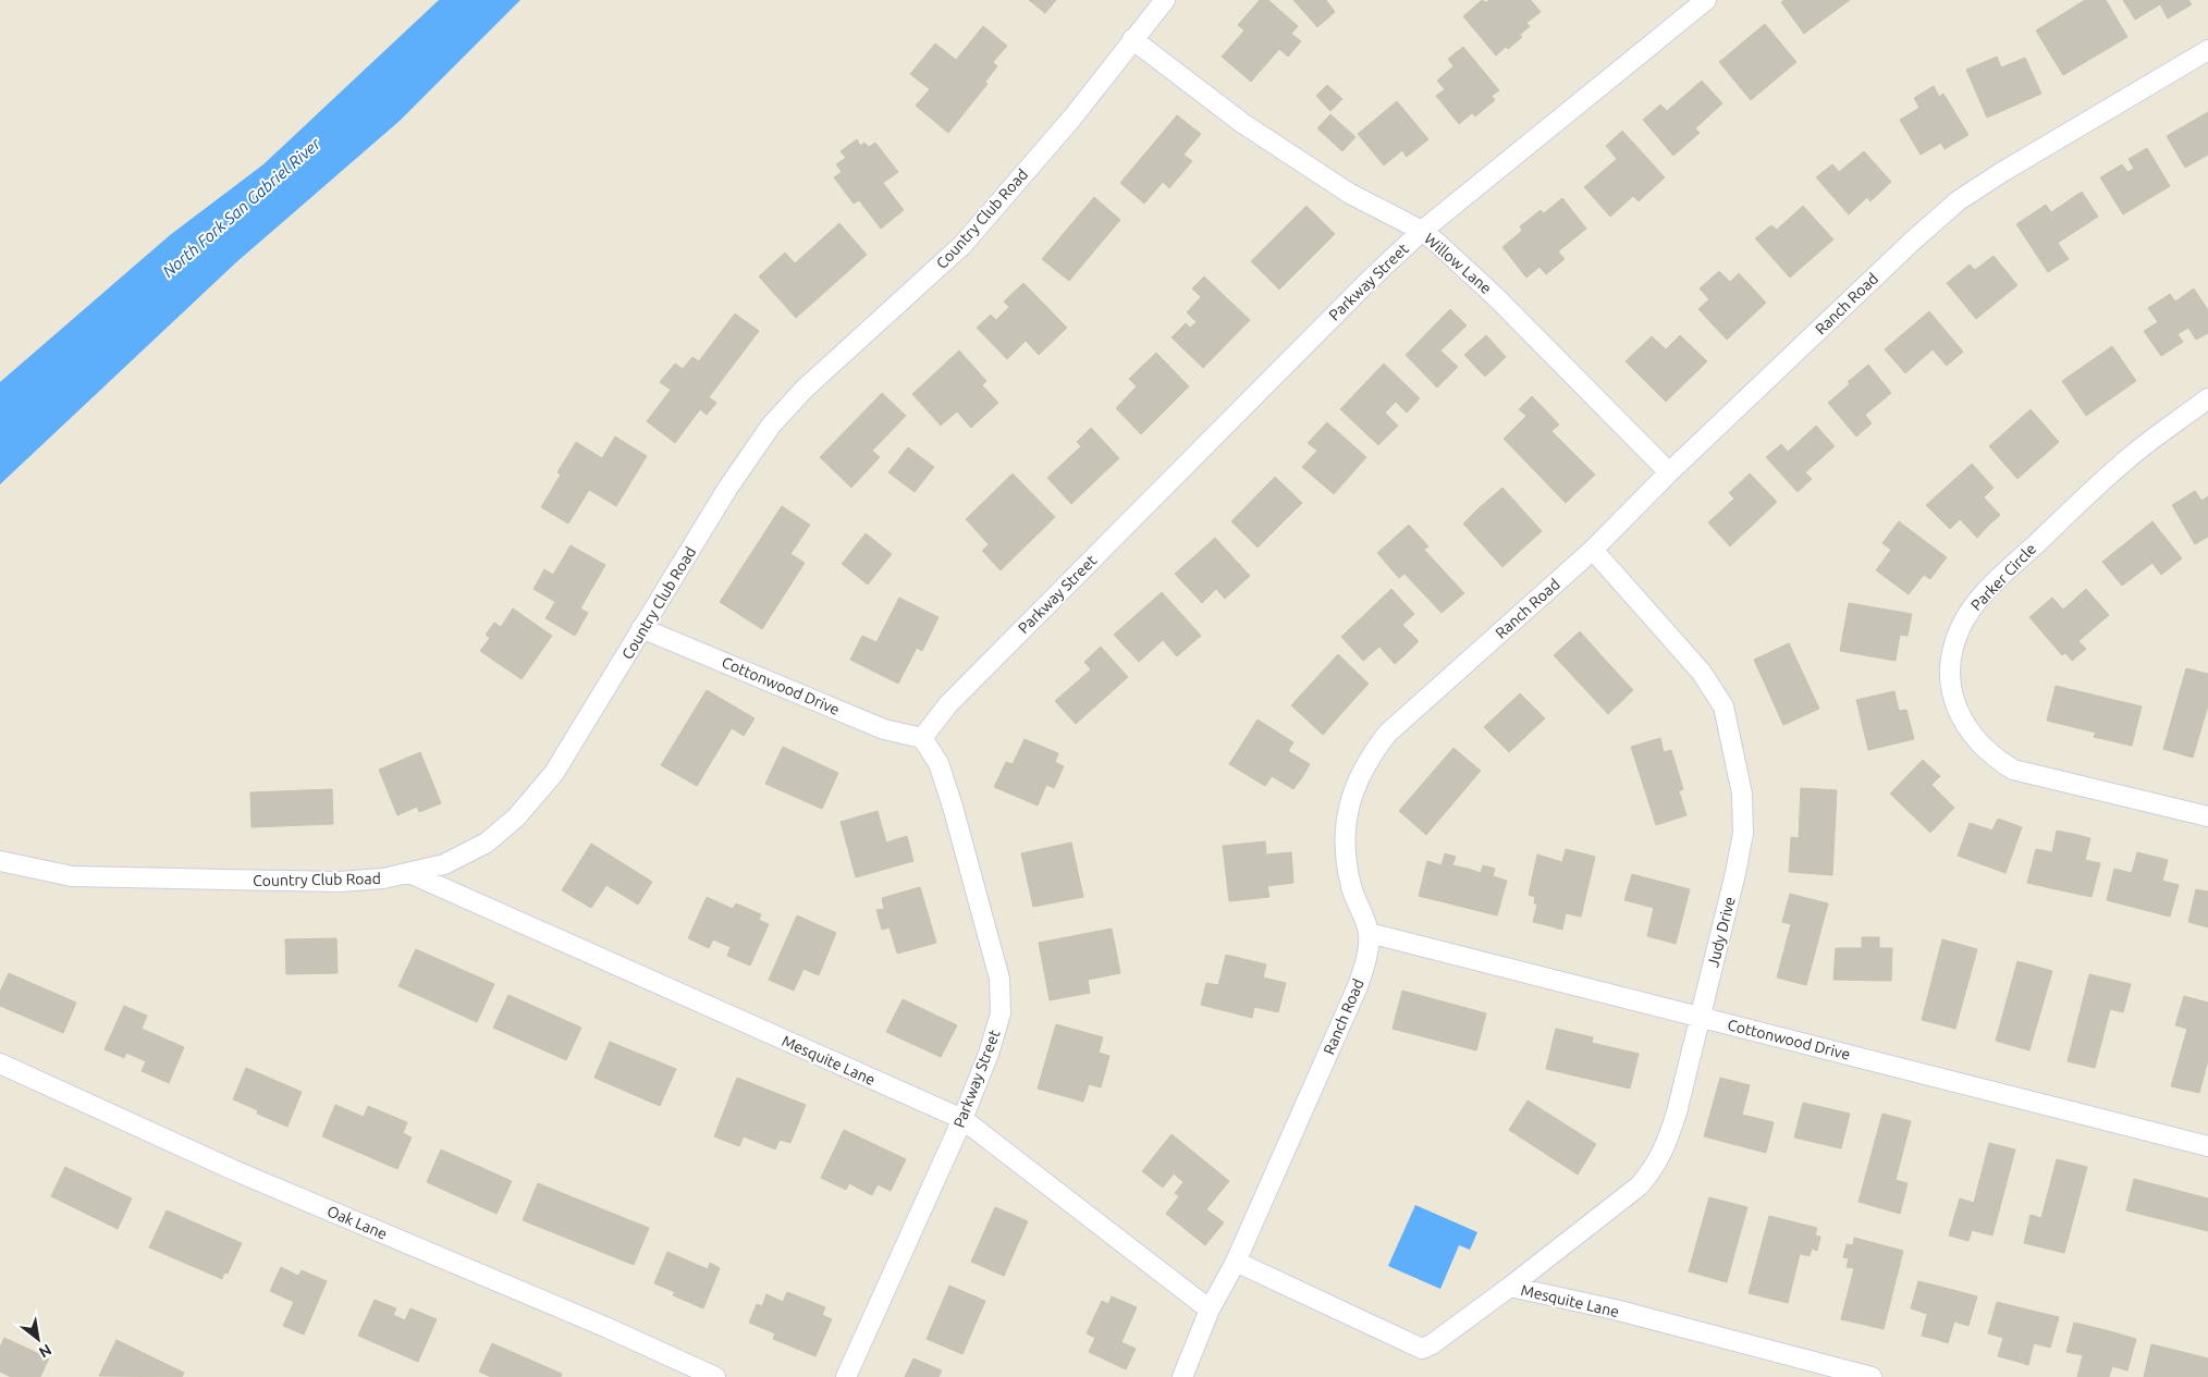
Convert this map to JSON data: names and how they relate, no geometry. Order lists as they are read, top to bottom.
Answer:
{
  "streets": {
    "street": [
      "Country Club Road",
      "Willow Lane",
      "Parkway Street",
      "Ranch Road",
      "Parker Circle",
      "Cottonwood Drive",
      "Judy Drive",
      "Mesquite Lane",
      "Oak Lane"
    ]
  },
  "crossings": [
    ["Country Club Road", "Willow Lane"],
    ["Country Club Road", "Cottonwood Drive"],
    ["Country Club Road", "Mesquite Lane"],
    ["Willow Lane", "Parkway Street"],
    ["Willow Lane", "Ranch Road"],
    ["Parkway Street", "Cottonwood Drive"],
    ["Parkway Street", "Mesquite Lane"],
    ["Ranch Road", "Cottonwood Drive"],
    ["Ranch Road", "Judy Drive"],
    ["Ranch Road", "Mesquite Lane"],
    ["Cottonwood Drive", "Judy Drive"],
    ["Judy Drive", "Mesquite Lane"]
  ],
  "water": ["North Fork San Gabriel River"],
  "north": "bottom right"
}
